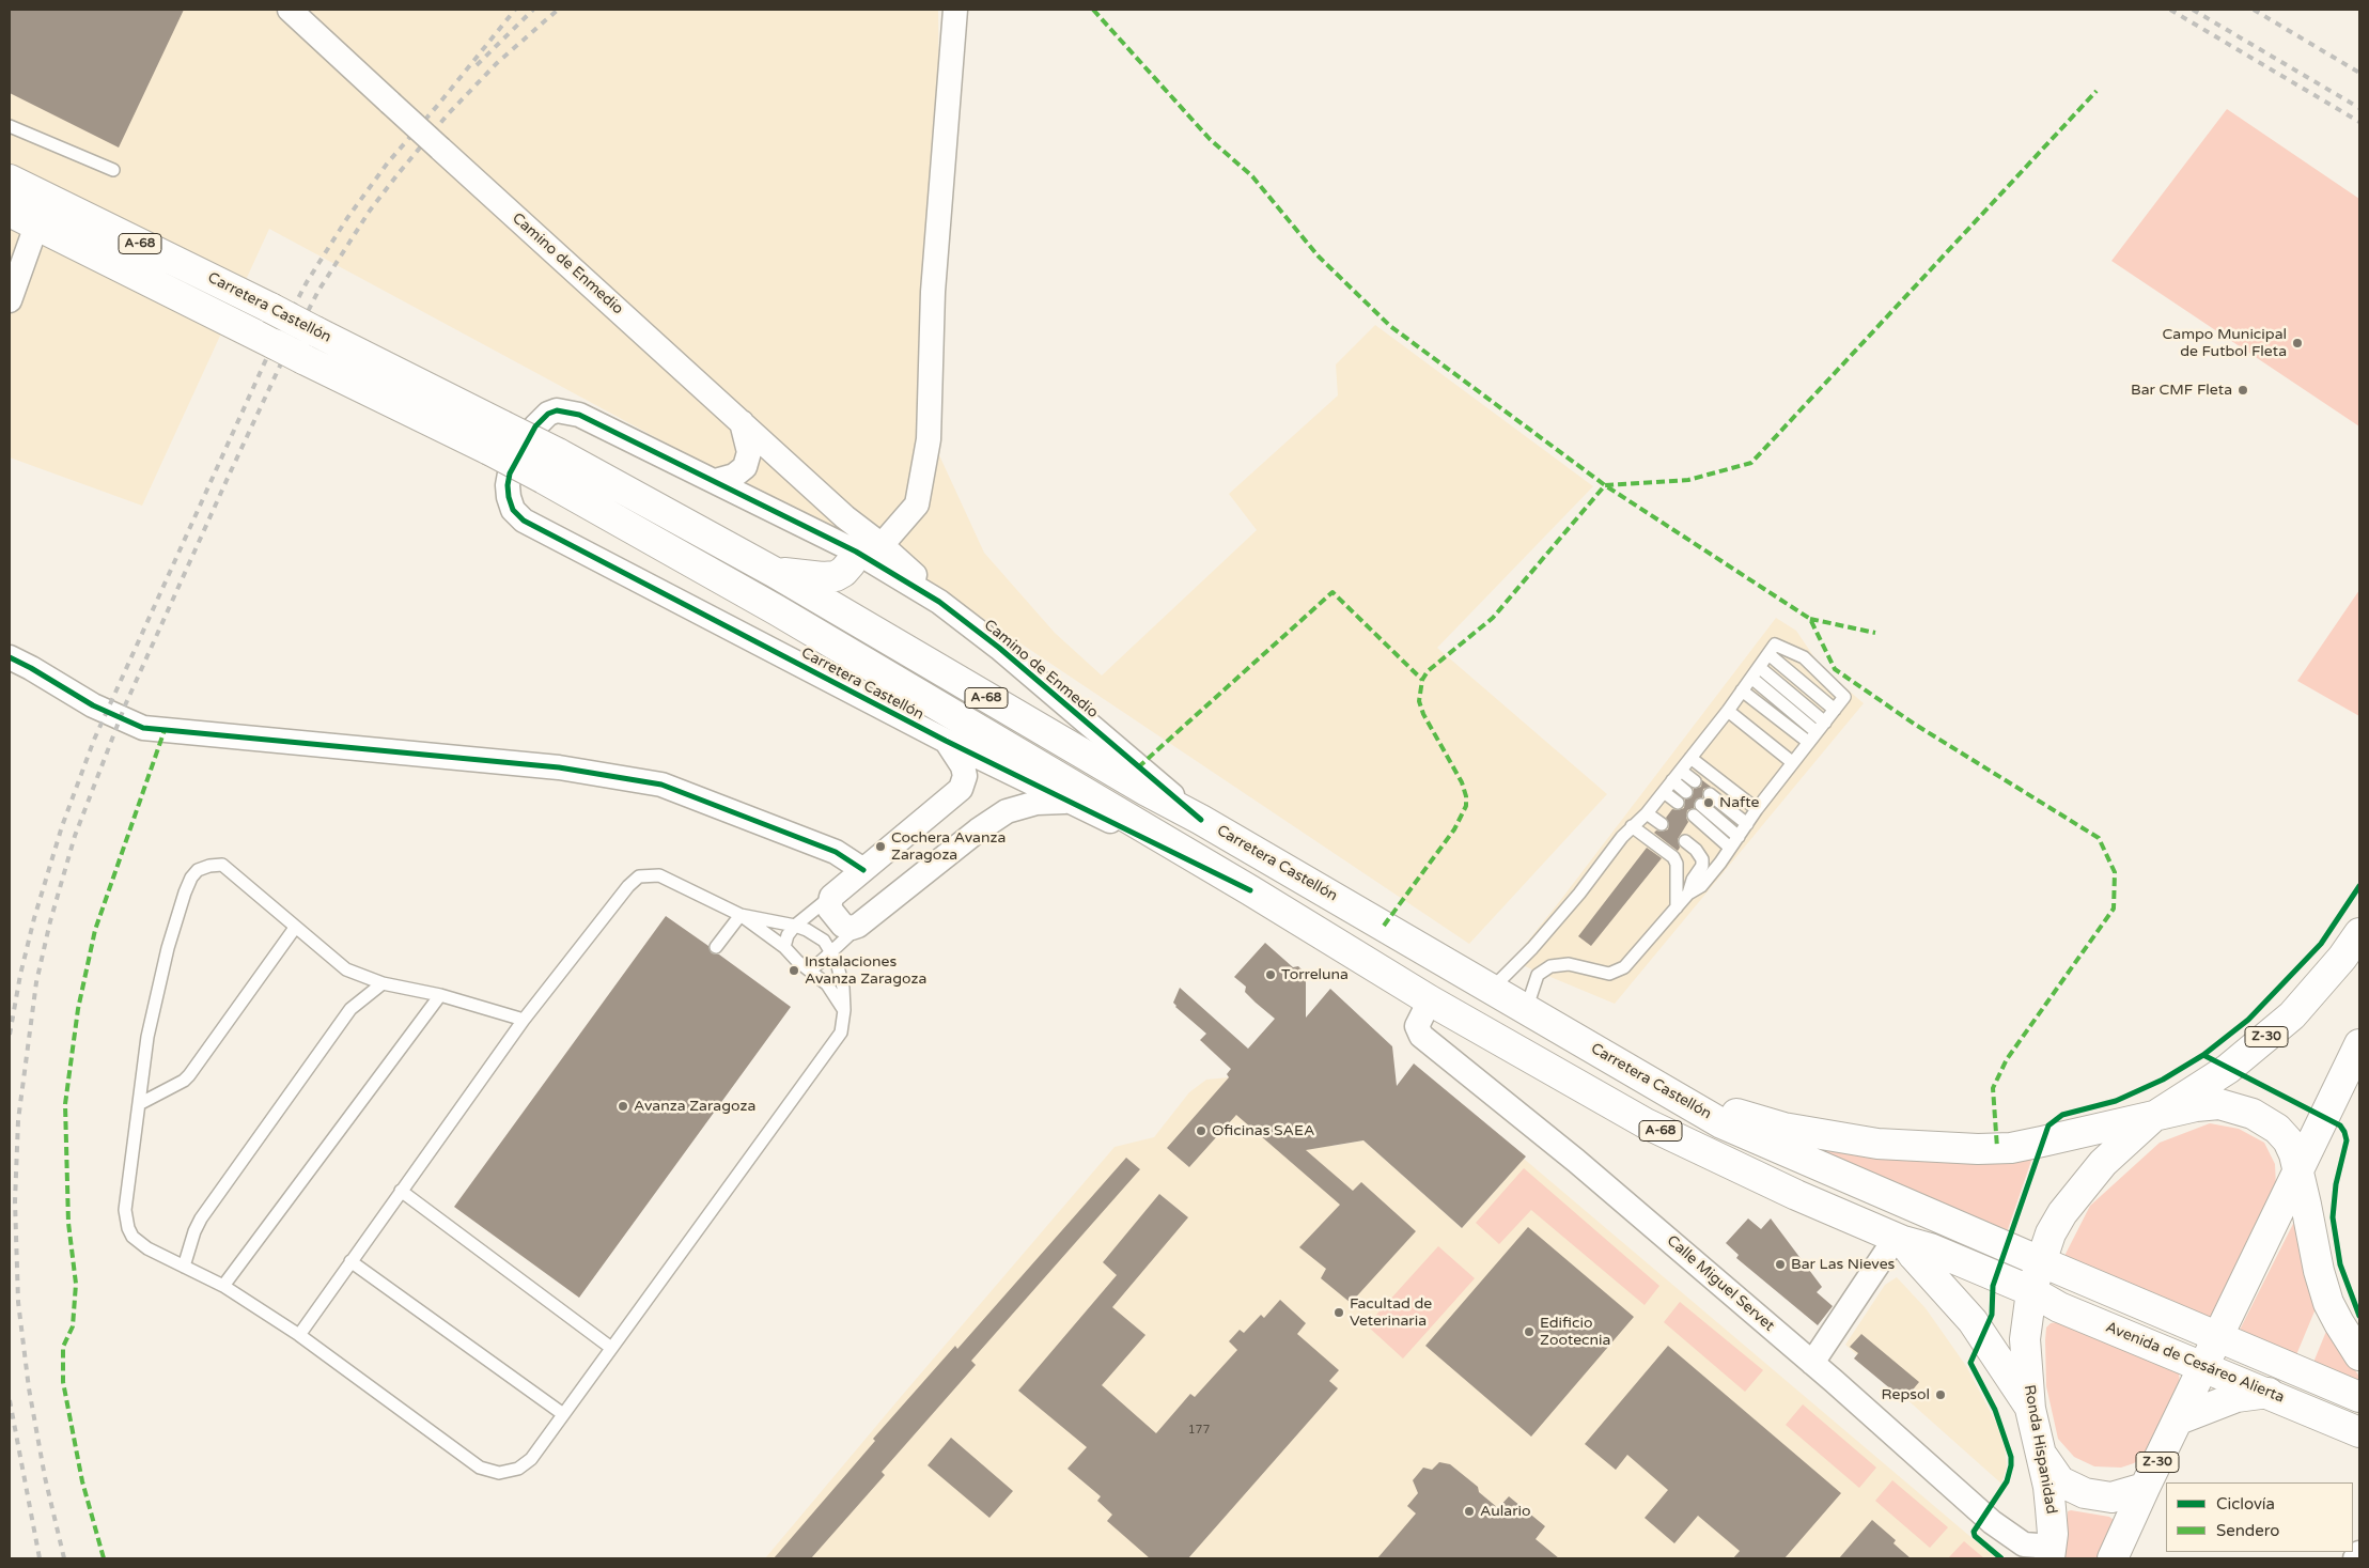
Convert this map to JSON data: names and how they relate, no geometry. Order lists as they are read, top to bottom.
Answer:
{
  "streets": {
    "main road": [
      "A-68",
      "Carretera Castellón",
      "Z-30",
      "Avenida de Cesáreo Alierta",
      "Ronda Hispanidad"
    ],
    "street": ["Camino de Enmedio", "Calle Miguel Servet"]
  },
  "crossings": [
    ["Camino de Enmedio", "Carretera Castellón"],
    ["Carretera Castellón", "Calle Miguel Servet"],
    ["Carretera Castellón", "Avenida de Cesáreo Alierta"],
    ["Carretera Castellón", "Ronda Hispanidad"],
    ["Z-30", "Avenida de Cesáreo Alierta"],
    ["Calle Miguel Servet", "Ronda Hispanidad"],
    ["Avenida de Cesáreo Alierta", "Ronda Hispanidad"]
  ],
  "places": [
    "Campo Municipal de Futbol Fleta",
    "Bar CMF Fleta",
    "Nafte",
    "Cochera Avanza Zaragoza",
    "Instalaciones Avanza Zaragoza",
    "Torreluna",
    "Avanza Zaragoza",
    "Oficinas SAEA",
    "Bar Las Nieves",
    "Facultad de Veterinaria",
    "Edificio Zootecnia",
    "Repsol",
    "Aulario"
  ],
  "house_numbers": ["177"],
  "legend": ["Ciclovía", "Sendero"]
}
